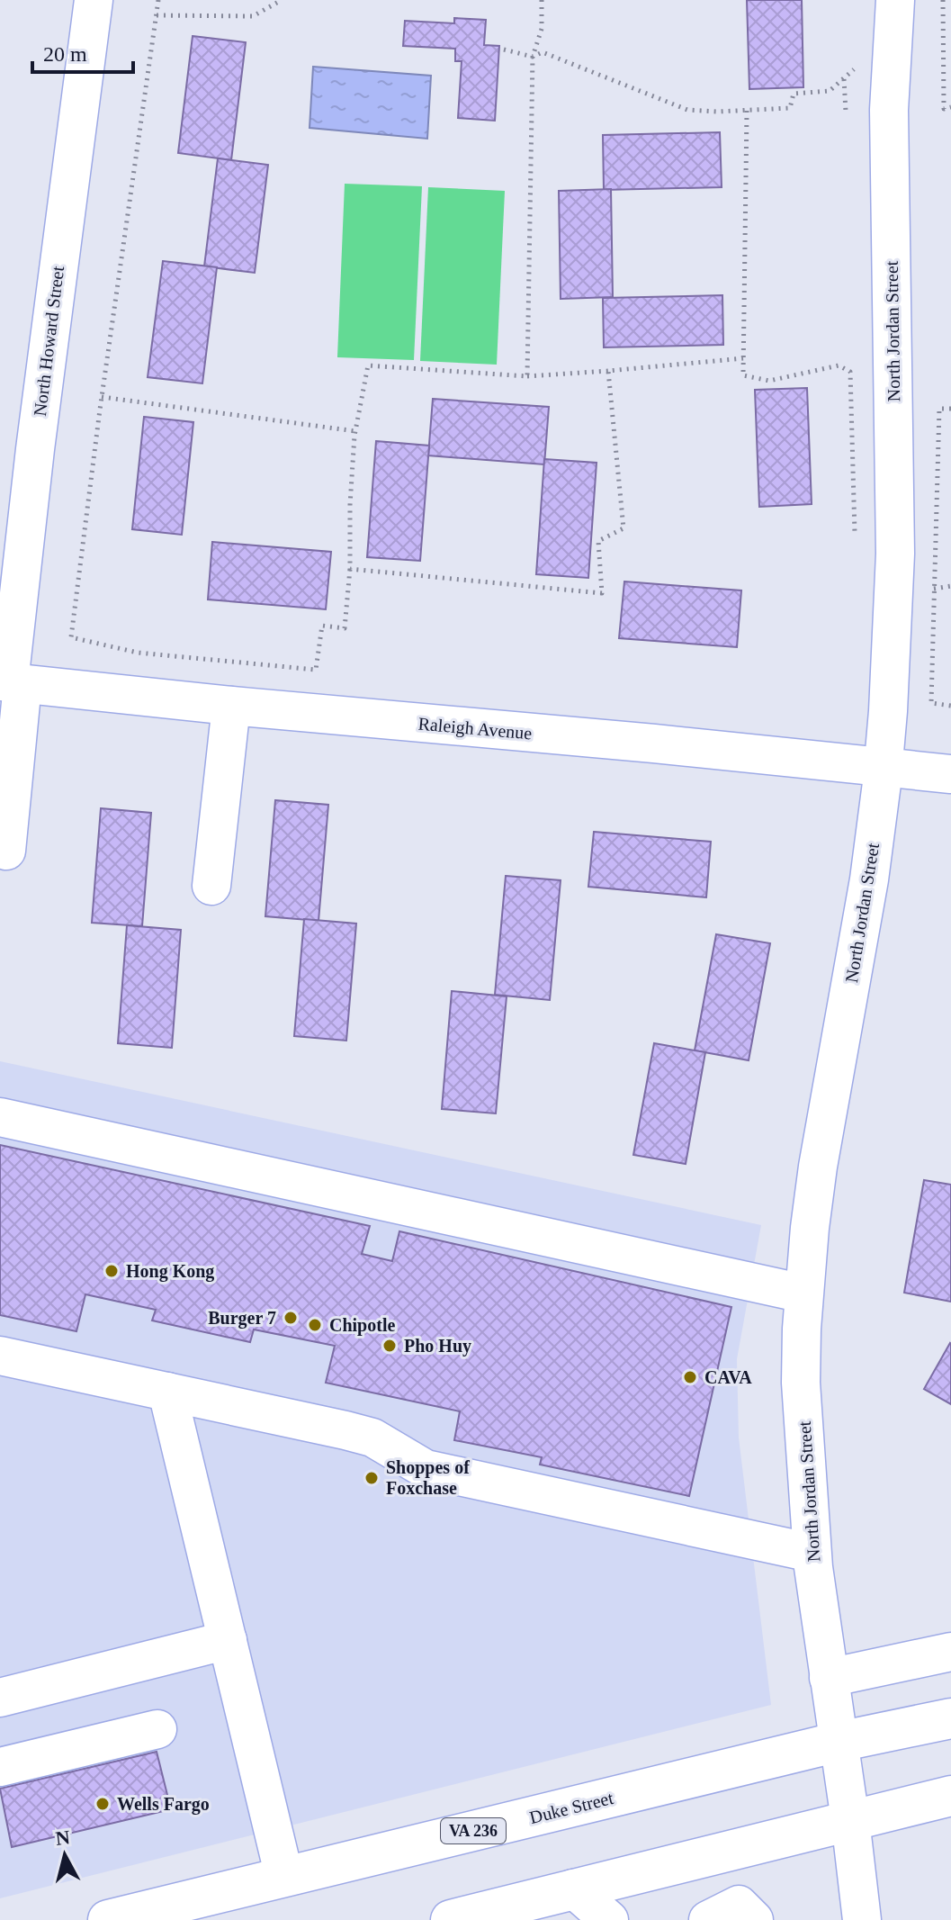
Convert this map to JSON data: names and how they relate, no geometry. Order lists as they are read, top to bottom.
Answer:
{
  "streets": {
    "main road": ["Duke Street", "VA 236"],
    "street": ["North Jordan Street", "North Howard Street", "Raleigh Avenue"]
  },
  "crossings": [
    ["North Jordan Street", "Raleigh Avenue"],
    ["North Jordan Street", "Duke Street"],
    ["North Howard Street", "Raleigh Avenue"]
  ],
  "places": [
    "Hong Kong",
    "Burger 7",
    "Chipotle",
    "Pho Huy",
    "CAVA",
    "Shoppes of Foxchase",
    "Wells Fargo"
  ],
  "scale_bar": "20 m",
  "north": "top"
}
